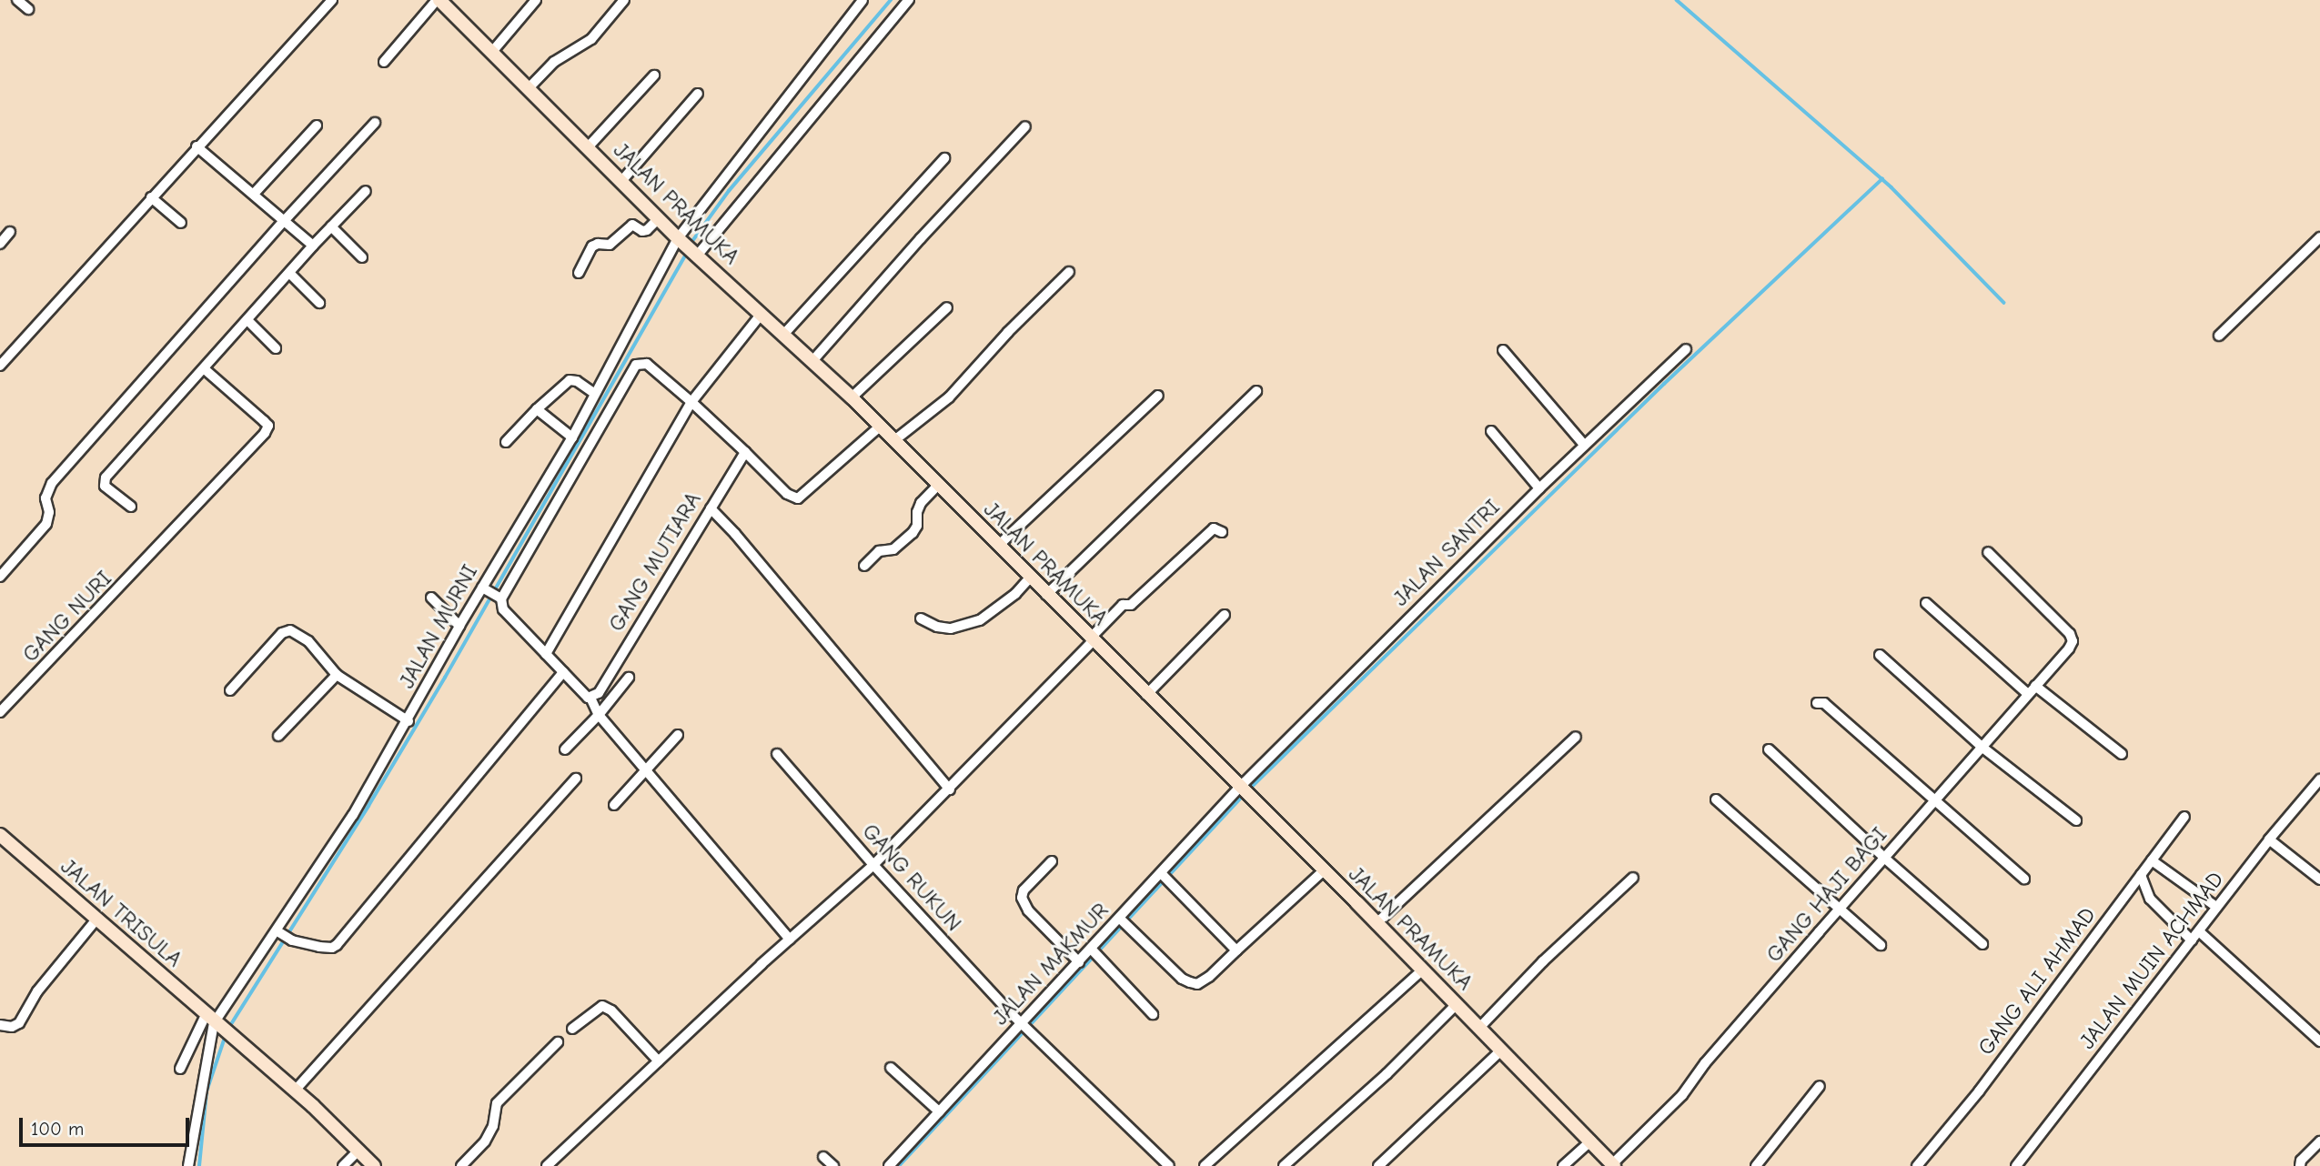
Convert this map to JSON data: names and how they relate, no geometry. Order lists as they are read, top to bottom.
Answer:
{
  "streets": {
    "street": [
      "JALAN PRAMUKA",
      "JALAN SANTRI",
      "GANG MUTIARA",
      "GANG NURI",
      "JALAN MURNI",
      "GANG RUKUN",
      "GANG HAJI BAGI",
      "JALAN TRISULA",
      "JALAN MUIN ACHMAD",
      "JALAN MAKMUR",
      "GANG ALI AHMAD"
    ]
  },
  "crossings": [
    ["JALAN PRAMUKA", "JALAN SANTRI"],
    ["JALAN PRAMUKA", "JALAN MURNI"],
    ["JALAN PRAMUKA", "GANG HAJI BAGI"],
    ["JALAN PRAMUKA", "JALAN MAKMUR"],
    ["JALAN SANTRI", "JALAN MAKMUR"],
    ["JALAN MURNI", "JALAN TRISULA"],
    ["GANG RUKUN", "JALAN MAKMUR"]
  ],
  "scale_bar": "100 m"
}
